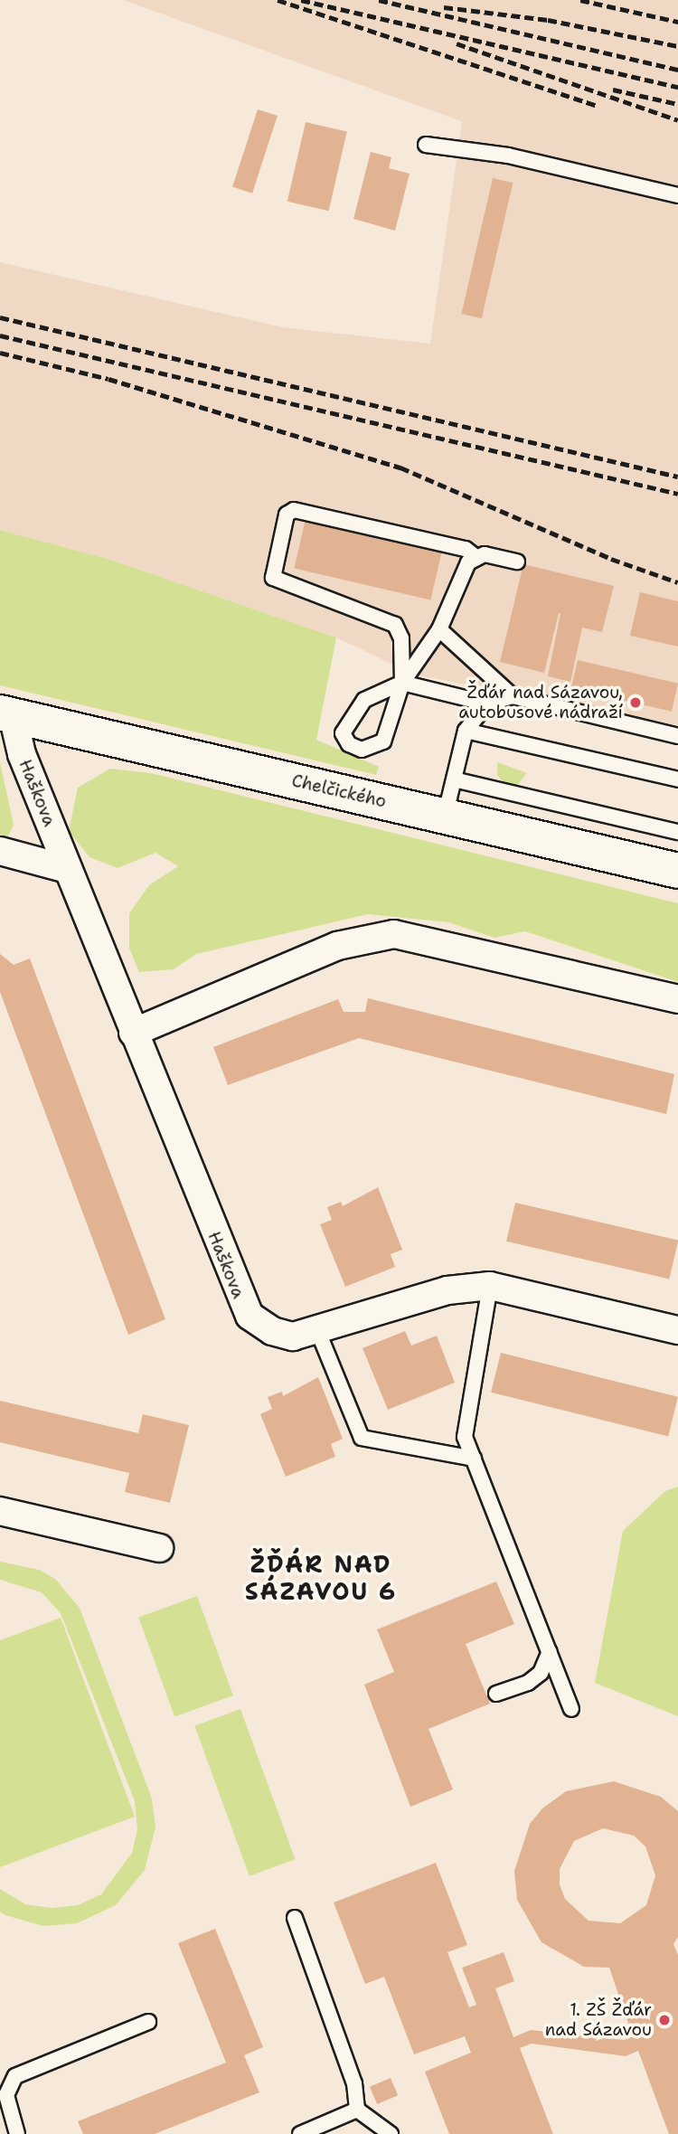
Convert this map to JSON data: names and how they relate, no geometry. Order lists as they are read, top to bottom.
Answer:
{
  "streets": {
    "street": ["Chelčického", "Haškova"]
  },
  "crossings": [
    ["Chelčického", "Haškova"]
  ],
  "districts": ["ŽĎÁR NAD SÁZAVOU 6"],
  "places": ["Žďár nad Sázavou, autobusové nádraží", "1. ZŠ Žďár nad Sázavou"]
}
